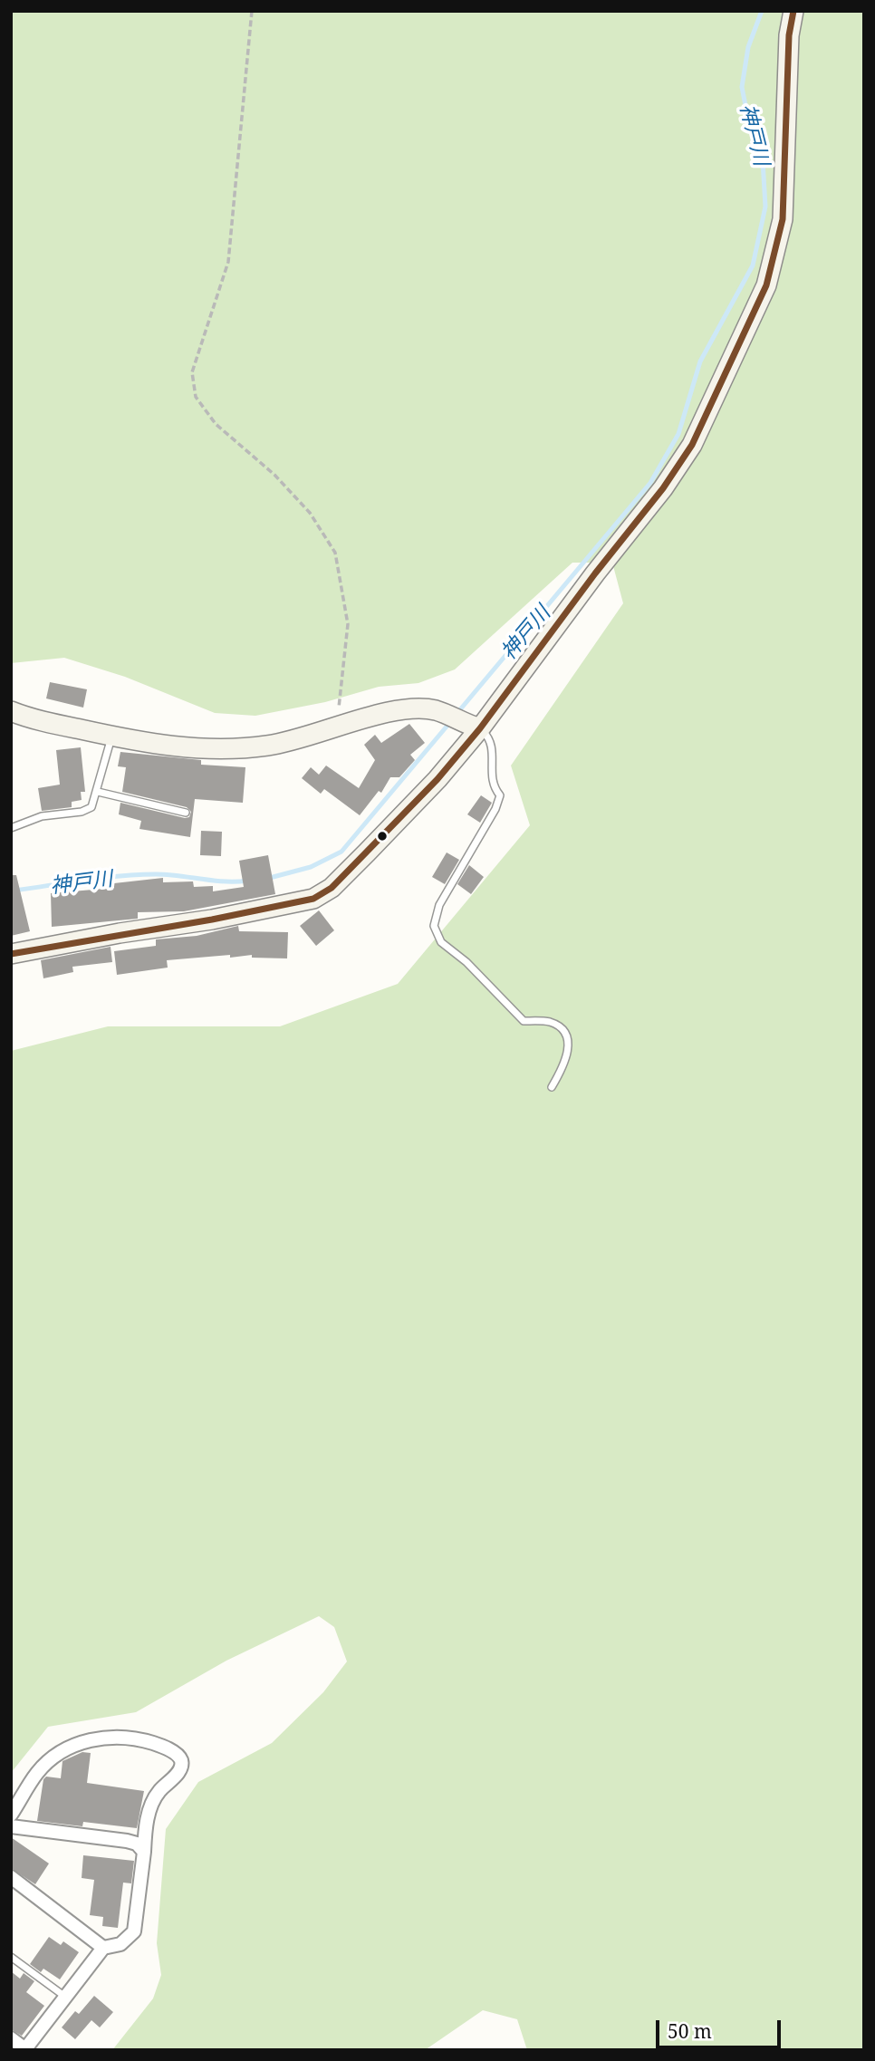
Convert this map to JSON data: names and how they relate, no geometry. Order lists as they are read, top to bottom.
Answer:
{
  "water": ["神戸川"],
  "scale_bar": "50 m"
}
